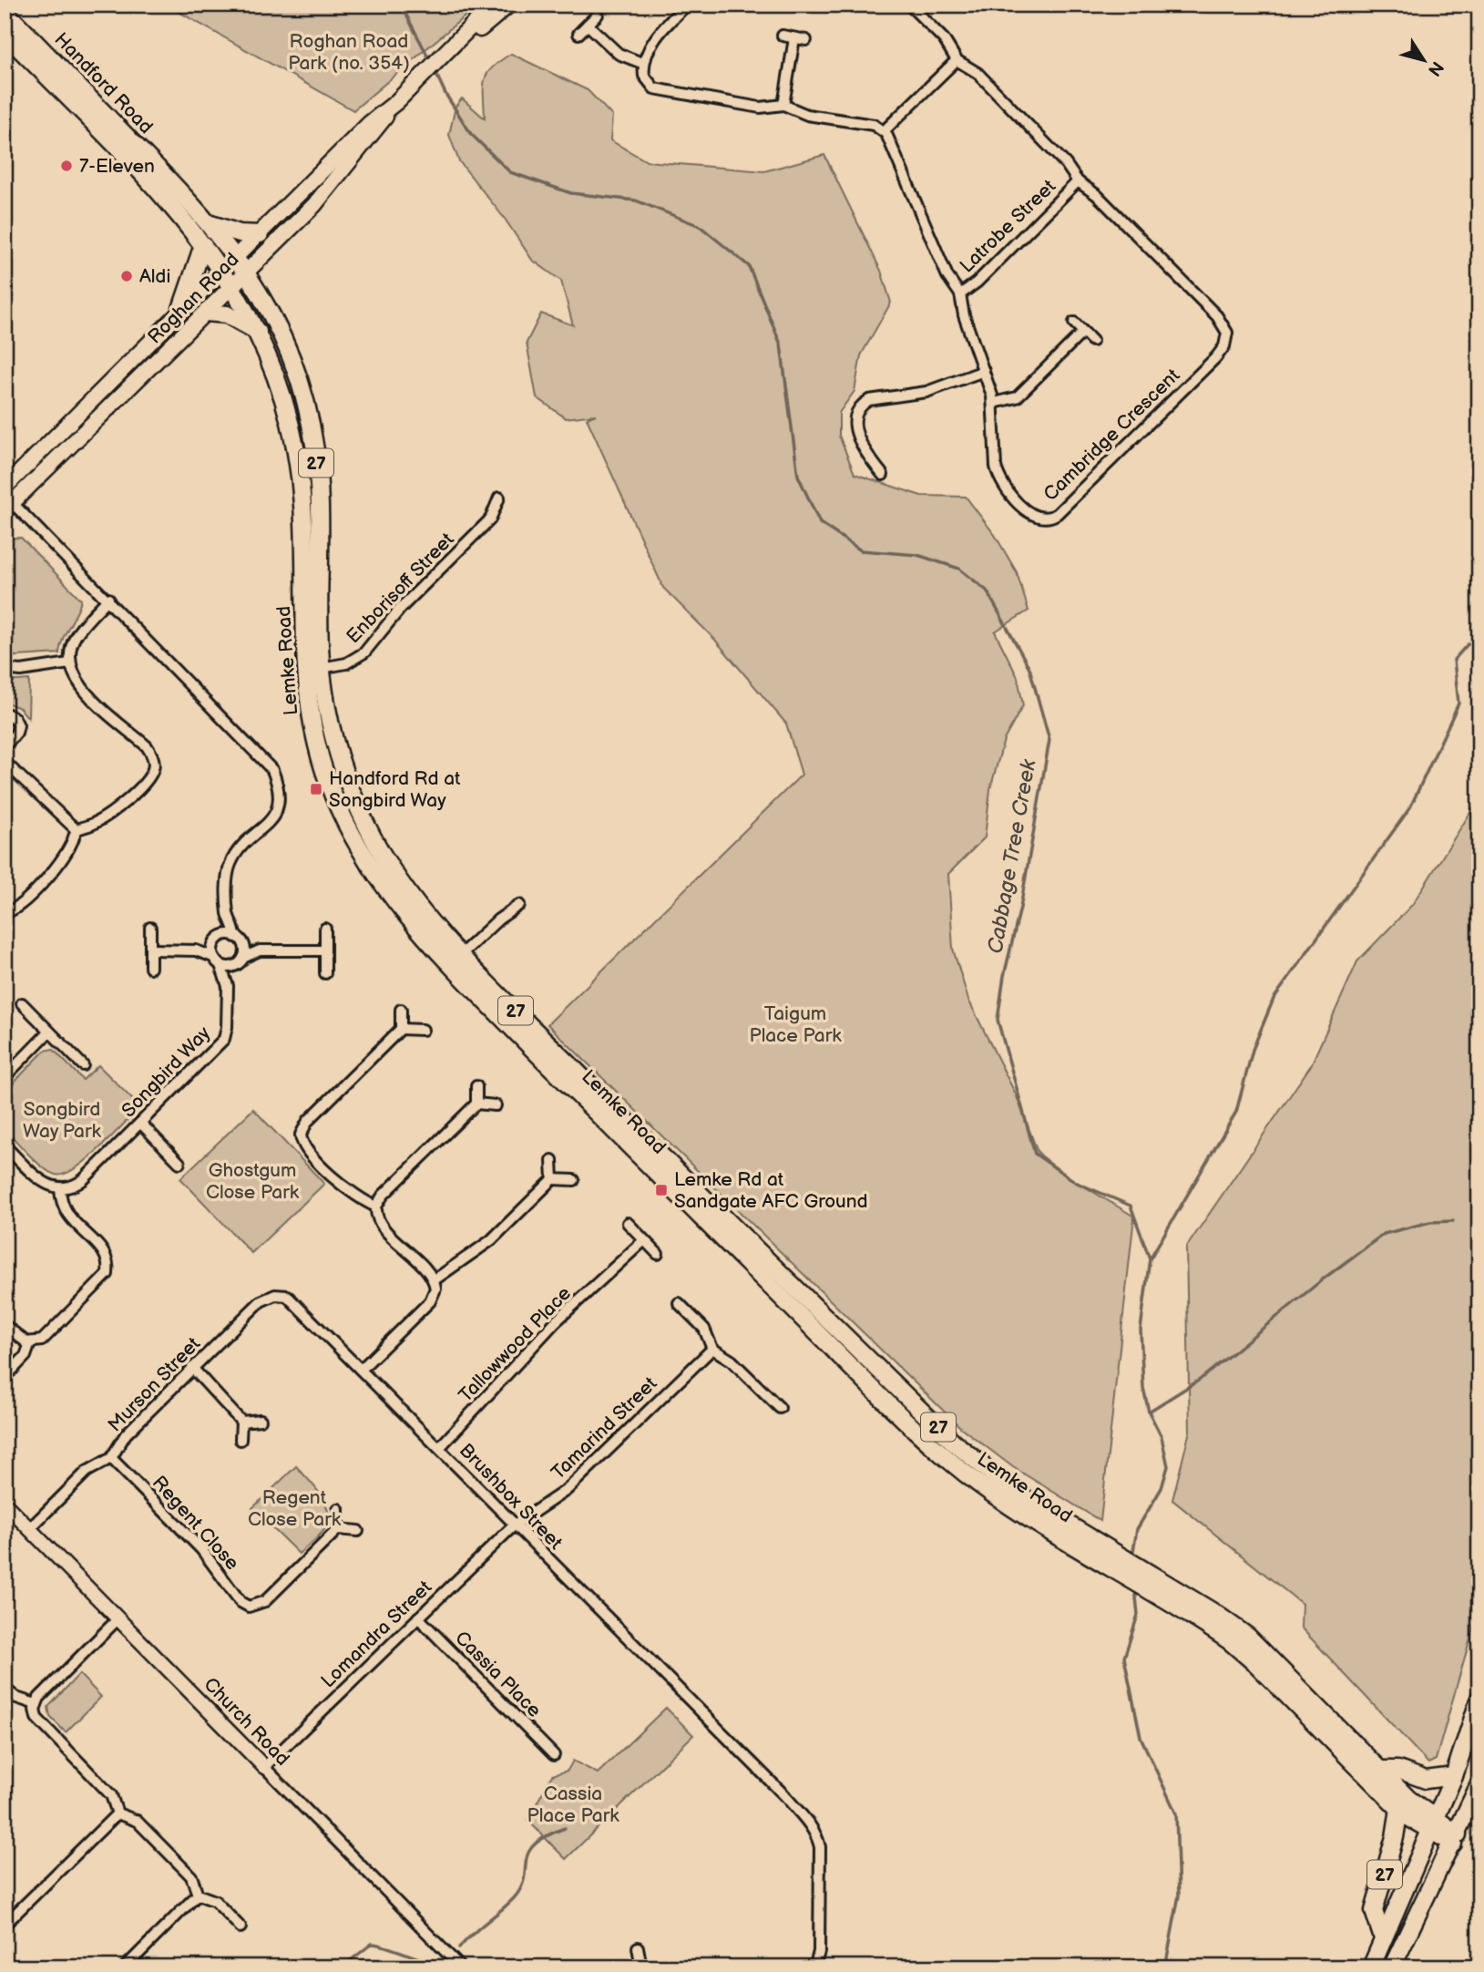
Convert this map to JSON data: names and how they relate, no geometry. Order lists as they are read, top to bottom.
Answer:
{
  "streets": {
    "main road": [
      "Handford Road",
      "Roghan Road",
      "27",
      "Lemke Road"
    ],
    "street": [
      "Latrobe Street",
      "Cambridge Crescent",
      "Enborisoff Street",
      "Songbird Way",
      "Tallowwood Place",
      "Murson Street",
      "Tamarind Street",
      "Brushbox Street",
      "Regent Close",
      "Lomandra Street",
      "Cassia Place",
      "Church Road"
    ]
  },
  "crossings": [
    ["Handford Road", "Roghan Road"],
    ["Handford Road", "Lemke Road"],
    ["Latrobe Street", "Cambridge Crescent"],
    ["Roghan Road", "Lemke Road"],
    ["27", "Lemke Road"],
    ["Enborisoff Street", "Lemke Road"],
    ["Tallowwood Place", "Brushbox Street"],
    ["Murson Street", "Brushbox Street"],
    ["Murson Street", "Regent Close"],
    ["Murson Street", "Church Road"],
    ["Tamarind Street", "Brushbox Street"],
    ["Tamarind Street", "Lomandra Street"],
    ["Brushbox Street", "Lomandra Street"],
    ["Lomandra Street", "Cassia Place"],
    ["Lomandra Street", "Church Road"]
  ],
  "water": ["Cabbage Tree Creek"],
  "parks": [
    "Roghan Road Park (no. 354)",
    "Taigum Place Park",
    "Songbird Way Park",
    "Ghostgum Close Park",
    "Regent Close Park",
    "Cassia Place Park"
  ],
  "places": {
    "other": ["7-Eleven", "Aldi"],
    "transit": ["Handford Rd at Songbird Way", "Lemke Rd at Sandgate AFC Ground"]
  },
  "north": "bottom right"
}
